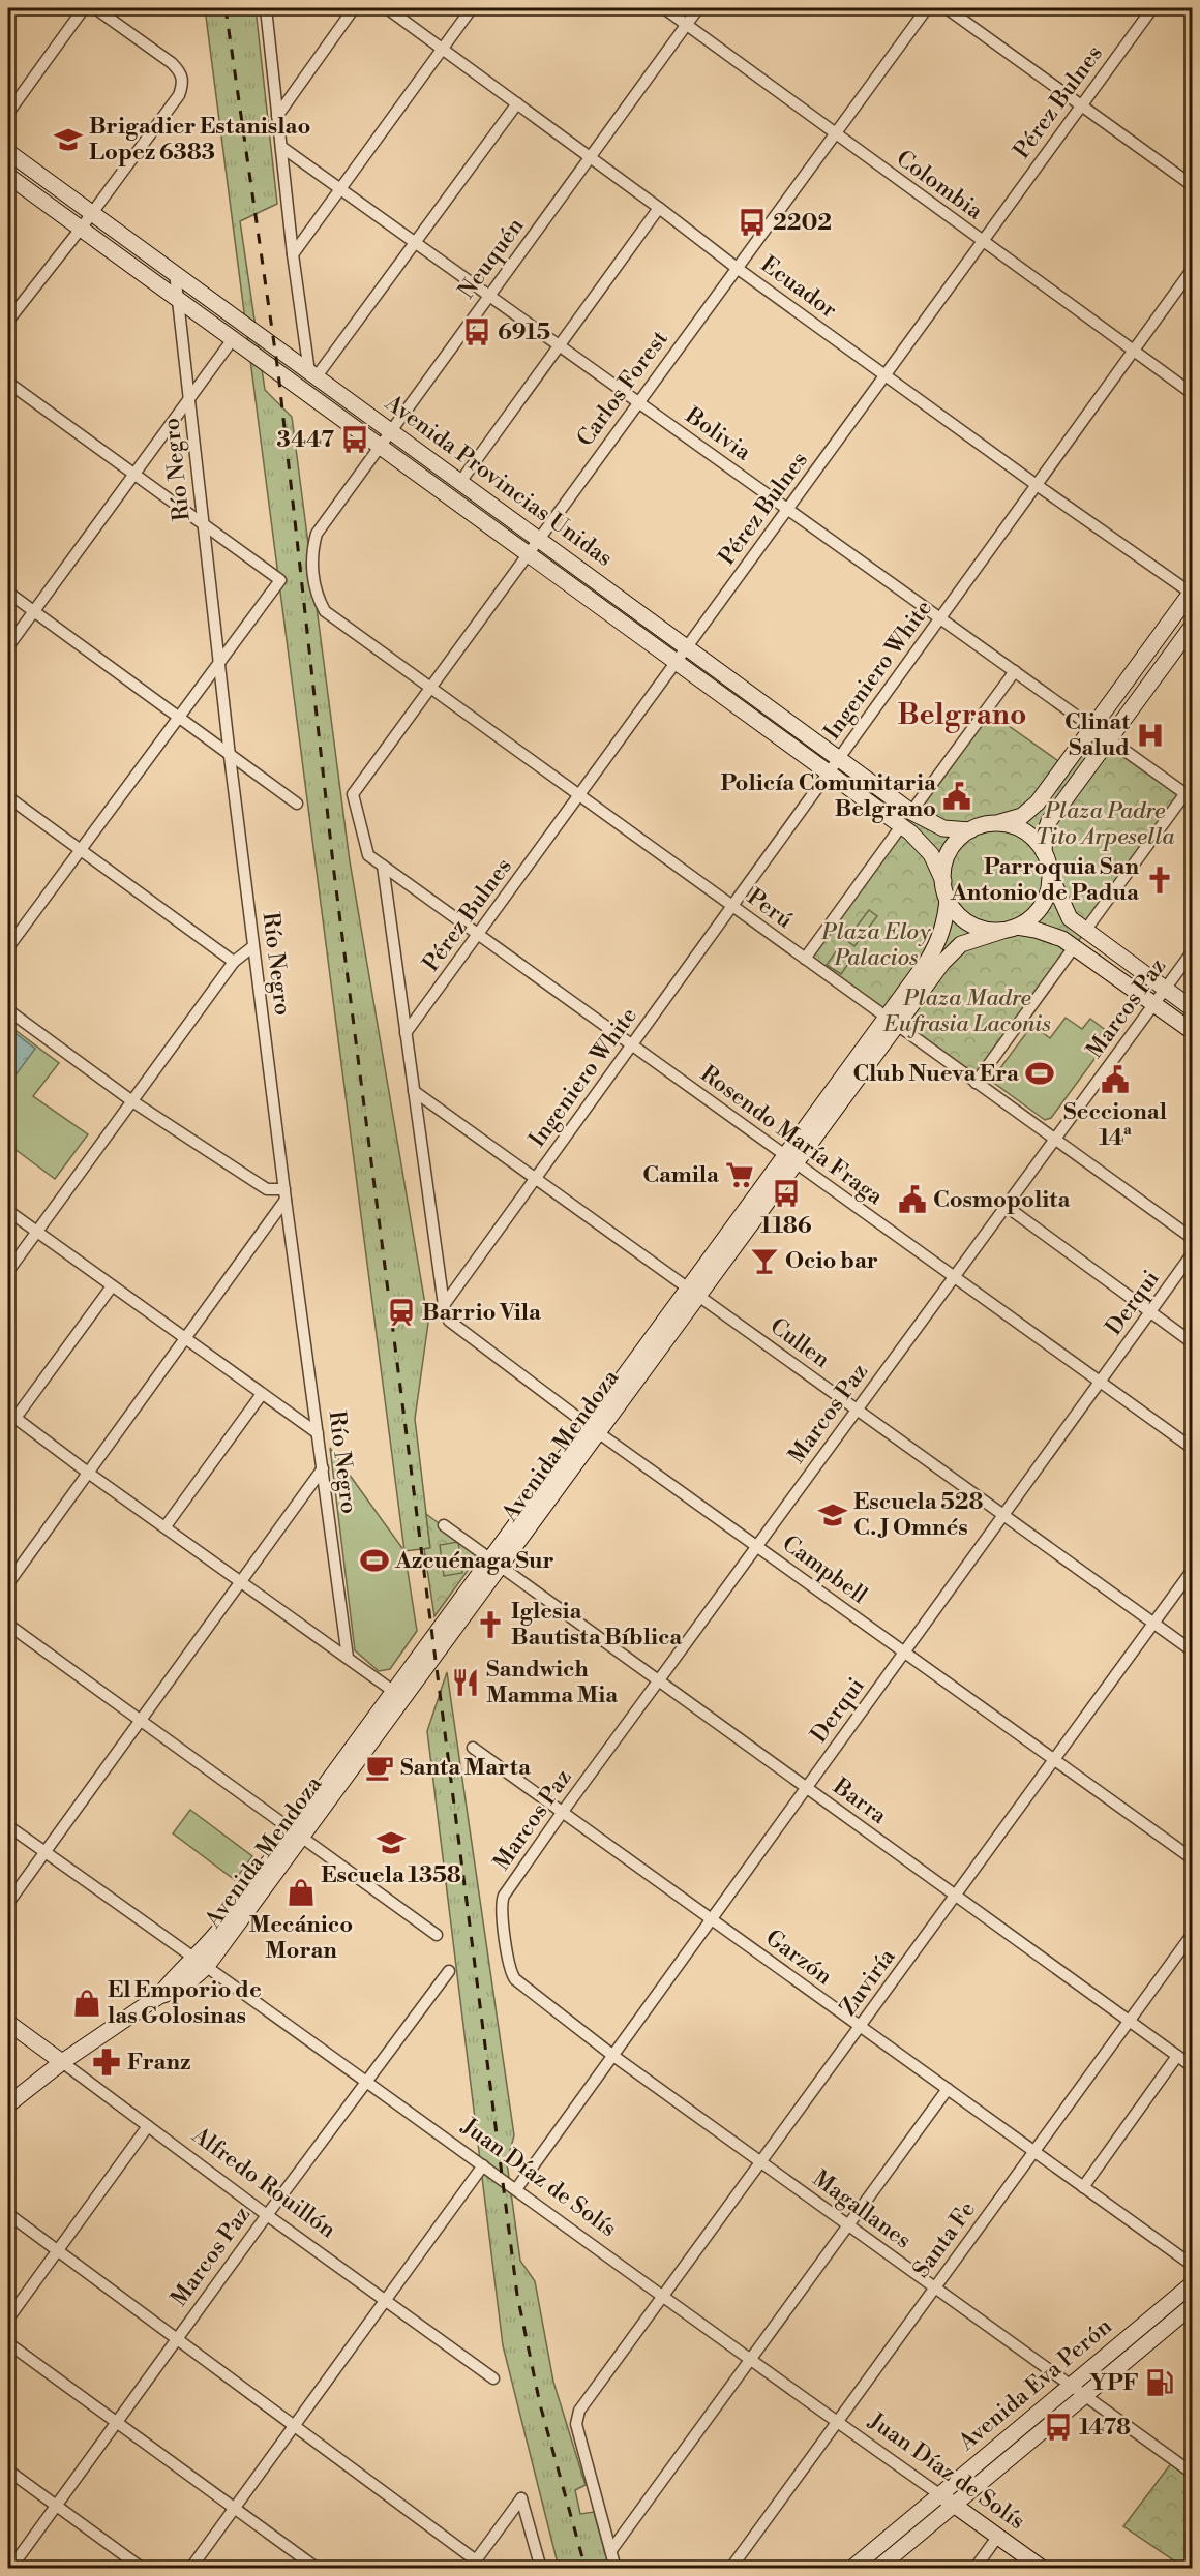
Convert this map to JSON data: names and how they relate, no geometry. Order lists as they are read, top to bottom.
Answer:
{
  "streets": {
    "main road": [
      "Avenida Provincias Unidas",
      "Avenida Mendoza",
      "Juan Díaz de Solís",
      "Alfredo Rouillón",
      "Avenida Eva Perón"
    ],
    "street": [
      "Pérez Bulnes",
      "Colombia",
      "Neuquén",
      "Ecuador",
      "Carlos Forest",
      "Bolivia",
      "Río Negro",
      "Ingeniero White",
      "Perú",
      "Marcos Paz",
      "Rosendo María Fraga",
      "Derqui",
      "Cullen",
      "Campbell",
      "Barra",
      "Garzón",
      "Zuviría",
      "Magallanes",
      "Santa Fe"
    ]
  },
  "crossings": [
    ["Pérez Bulnes", "Colombia"],
    ["Pérez Bulnes", "Ecuador"],
    ["Pérez Bulnes", "Bolivia"],
    ["Pérez Bulnes", "Avenida Provincias Unidas"],
    ["Pérez Bulnes", "Perú"],
    ["Pérez Bulnes", "Rosendo María Fraga"],
    ["Colombia", "Neuquén"],
    ["Colombia", "Carlos Forest"],
    ["Colombia", "Ingeniero White"],
    ["Neuquén", "Ecuador"],
    ["Neuquén", "Bolivia"],
    ["Neuquén", "Avenida Provincias Unidas"],
    ["Neuquén", "Perú"],
    ["Ecuador", "Carlos Forest"],
    ["Ecuador", "Ingeniero White"],
    ["Carlos Forest", "Bolivia"],
    ["Carlos Forest", "Avenida Provincias Unidas"],
    ["Carlos Forest", "Perú"],
    ["Carlos Forest", "Rosendo María Fraga"],
    ["Bolivia", "Ingeniero White"],
    ["Río Negro", "Avenida Provincias Unidas"],
    ["Avenida Provincias Unidas", "Ingeniero White"],
    ["Avenida Provincias Unidas", "Avenida Mendoza"],
    ["Ingeniero White", "Perú"],
    ["Ingeniero White", "Rosendo María Fraga"],
    ["Ingeniero White", "Cullen"],
    ["Ingeniero White", "Campbell"],
    ["Perú", "Marcos Paz"],
    ["Perú", "Avenida Mendoza"],
    ["Marcos Paz", "Rosendo María Fraga"],
    ["Marcos Paz", "Cullen"],
    ["Marcos Paz", "Campbell"],
    ["Marcos Paz", "Barra"],
    ["Marcos Paz", "Garzón"],
    ["Marcos Paz", "Juan Díaz de Solís"],
    ["Marcos Paz", "Alfredo Rouillón"],
    ["Marcos Paz", "Magallanes"],
    ["Rosendo María Fraga", "Derqui"],
    ["Rosendo María Fraga", "Avenida Mendoza"],
    ["Derqui", "Cullen"],
    ["Derqui", "Campbell"],
    ["Derqui", "Barra"],
    ["Derqui", "Garzón"],
    ["Derqui", "Juan Díaz de Solís"],
    ["Derqui", "Magallanes"],
    ["Cullen", "Avenida Mendoza"],
    ["Cullen", "Zuviría"],
    ["Avenida Mendoza", "Campbell"],
    ["Avenida Mendoza", "Barra"],
    ["Avenida Mendoza", "Juan Díaz de Solís"],
    ["Avenida Mendoza", "Alfredo Rouillón"],
    ["Campbell", "Zuviría"],
    ["Barra", "Zuviría"],
    ["Barra", "Santa Fe"],
    ["Garzón", "Zuviría"],
    ["Garzón", "Santa Fe"],
    ["Zuviría", "Juan Díaz de Solís"],
    ["Zuviría", "Magallanes"],
    ["Juan Díaz de Solís", "Santa Fe"],
    ["Juan Díaz de Solís", "Avenida Eva Perón"],
    ["Magallanes", "Santa Fe"],
    ["Magallanes", "Avenida Eva Perón"]
  ],
  "districts": ["Belgrano"],
  "parks": ["Plaza Padre Tito Arpesella", "Plaza Eloy Palacios", "Plaza Madre Eufrasia Laconis"],
  "places": {
    "school or university": ["Brigadier Estanislao Lopez 6383", "Escuela 528 C. J Omnés", "Escuela 1358"],
    "bus stop": [
      "2202",
      "6915",
      "3447",
      "1186",
      "1478"
    ],
    "hospital": ["Clinat Salud"],
    "public building": ["Policía Comunitaria Belgrano", "Seccional 14ª", "Cosmopolita"],
    "church": ["Parroquia San Antonio de Padua", "Iglesia Bautista Bíblica"],
    "sports": ["Club Nueva Era", "Azcuénaga Sur"],
    "supermarket": ["Camila"],
    "bar": ["Ocio bar"],
    "station": ["Barrio Vila"],
    "restaurant": ["Sandwich Mamma Mia"],
    "cafe": ["Santa Marta"],
    "shop": ["Mecánico Moran", "El Emporio de las Golosinas"],
    "pharmacy": ["Franz"],
    "fuel station": ["YPF"]
  }
}
